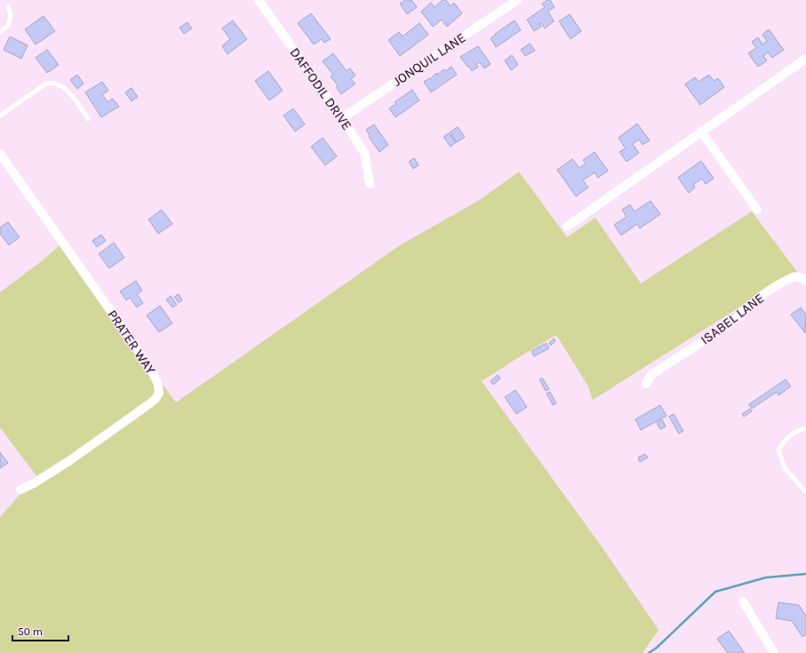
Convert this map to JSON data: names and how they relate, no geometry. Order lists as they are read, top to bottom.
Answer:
{
  "streets": {
    "street": [
      "JONQUIL LANE",
      "DAFFODIL DRIVE",
      "ISABEL LANE",
      "PRATER WAY"
    ]
  },
  "crossings": [
    ["JONQUIL LANE", "DAFFODIL DRIVE"]
  ],
  "scale_bar": "50 m"
}
